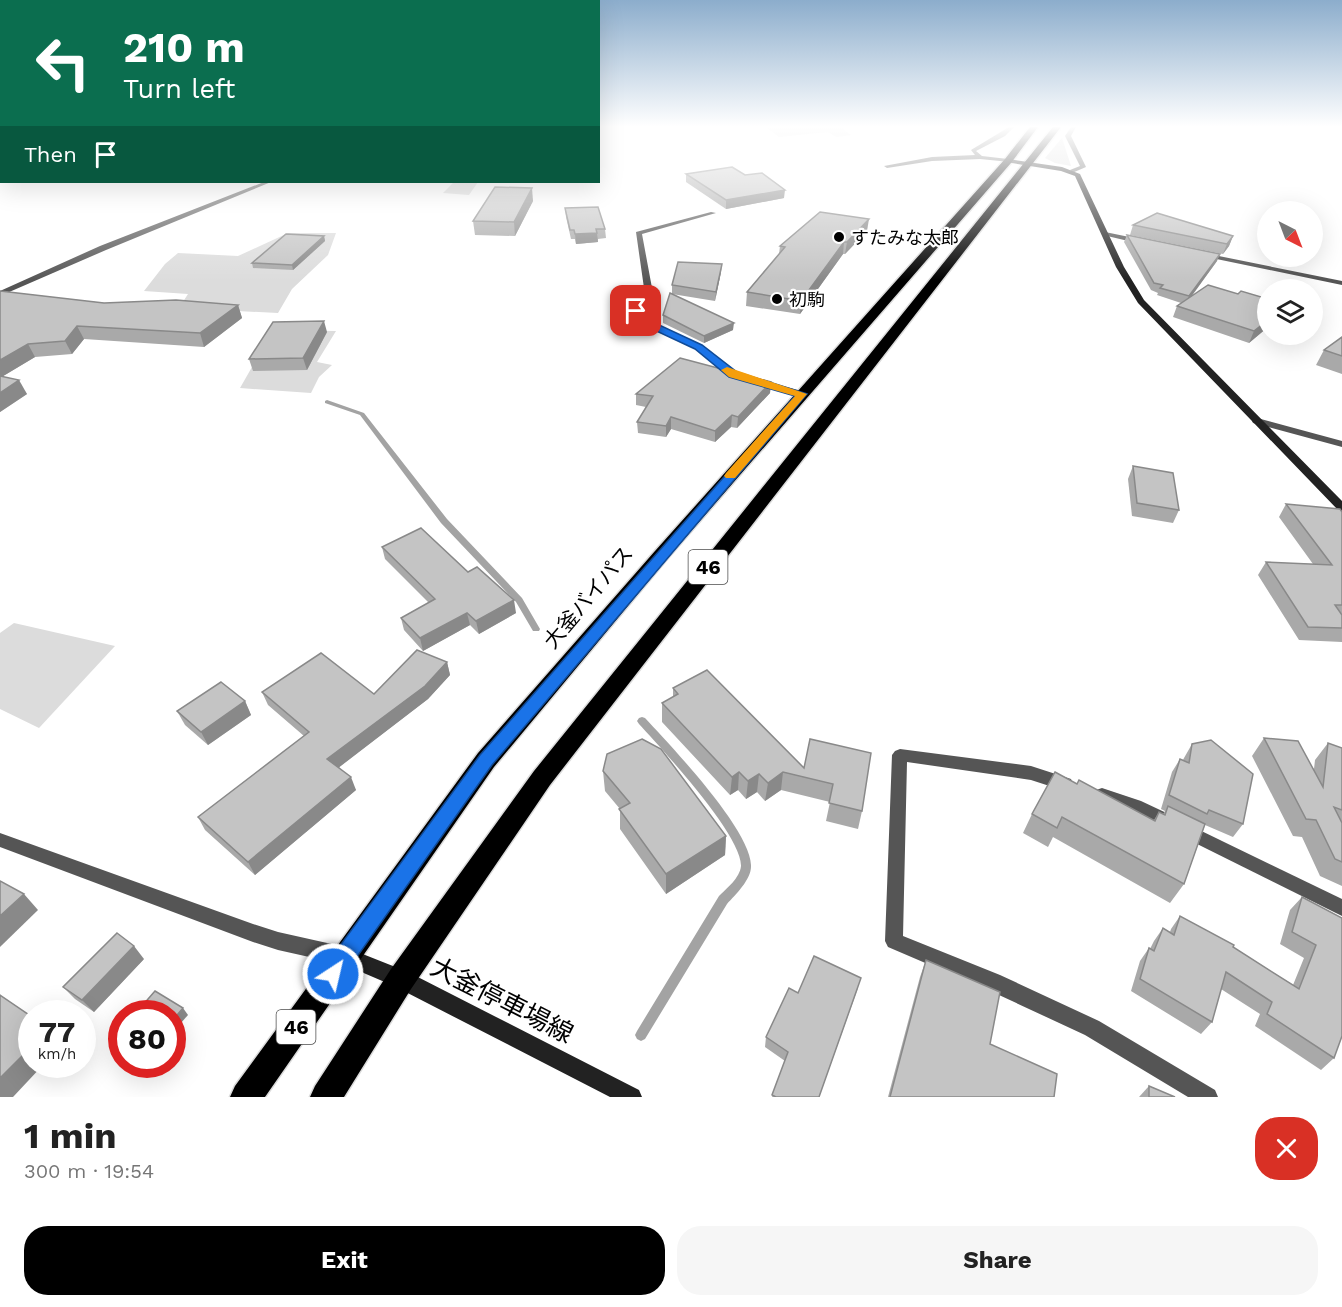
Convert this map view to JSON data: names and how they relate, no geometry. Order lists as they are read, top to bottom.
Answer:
{
  "streets": {
    "highway": ["46", "大釜バイパス"],
    "street": ["大釜停車場線"]
  },
  "crossings": [
    ["46", "大釜停車場線"],
    ["大釜バイパス", "大釜停車場線"]
  ],
  "places": ["すたみな太郎", "初駒"],
  "north": "bottom right",
  "page": {
    "turn": ["210 m", "Turn left"],
    "then": "Then",
    "speed": "77 km/h",
    "limit": "80",
    "heading": ["1 min", "300 m · 19:54"],
    "buttons": ["Exit", "Share"]
  }
}
